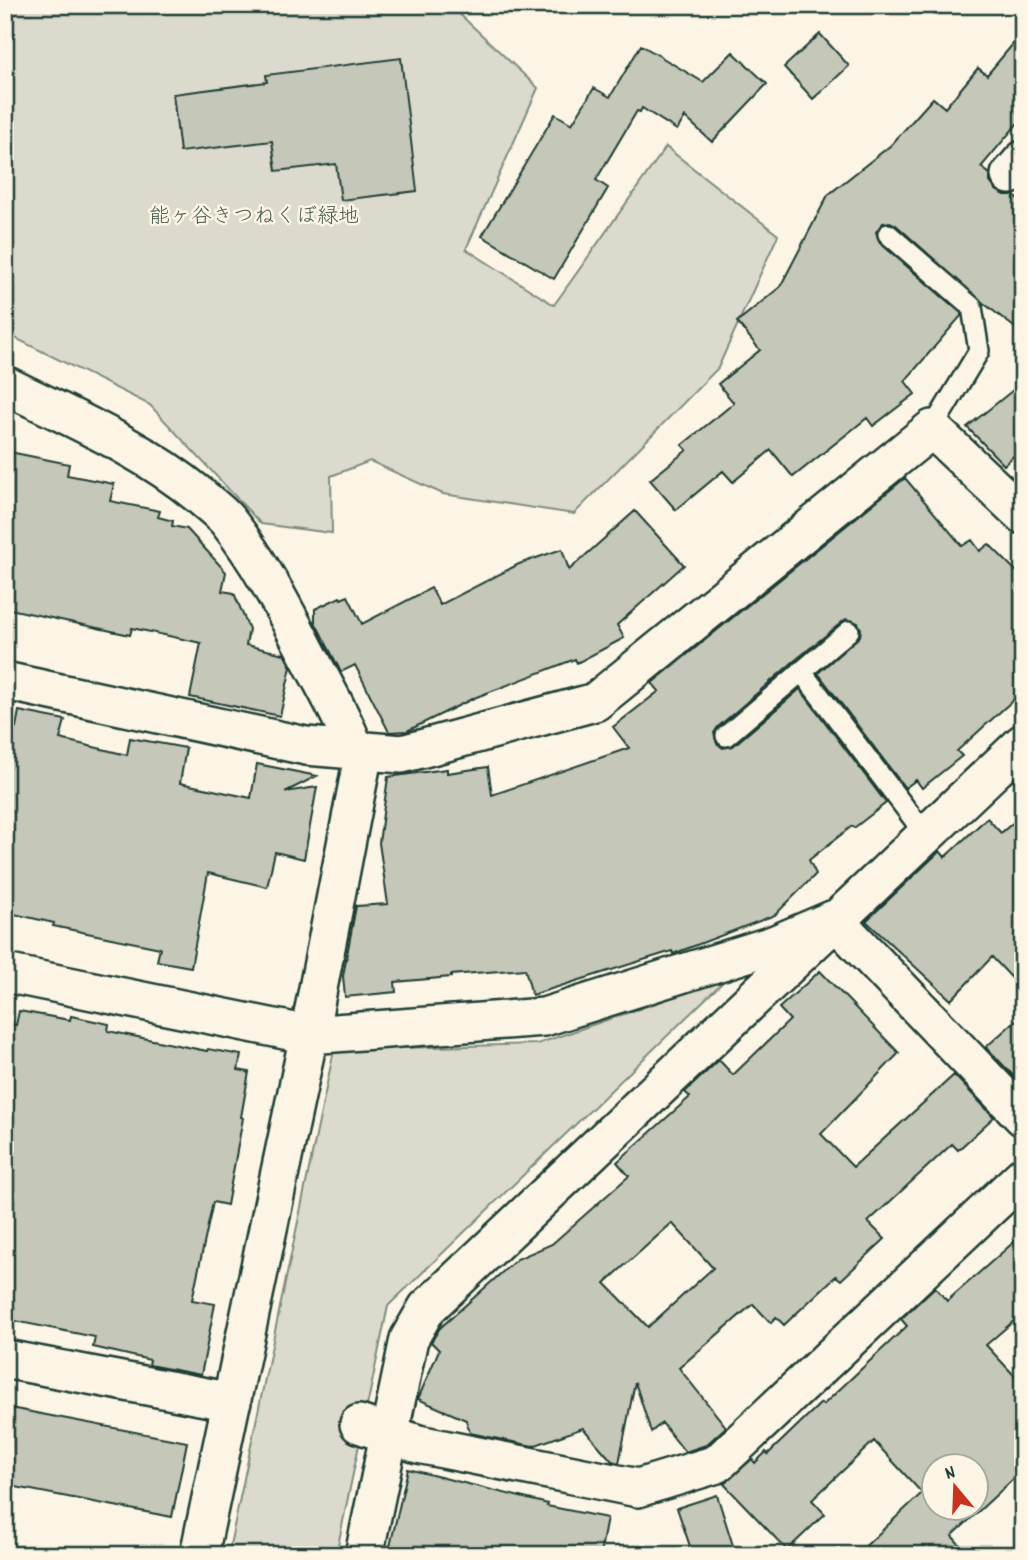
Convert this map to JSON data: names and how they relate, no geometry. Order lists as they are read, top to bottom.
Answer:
{
  "parks": ["能ヶ谷きつねくぼ緑地"],
  "north": "top"
}
